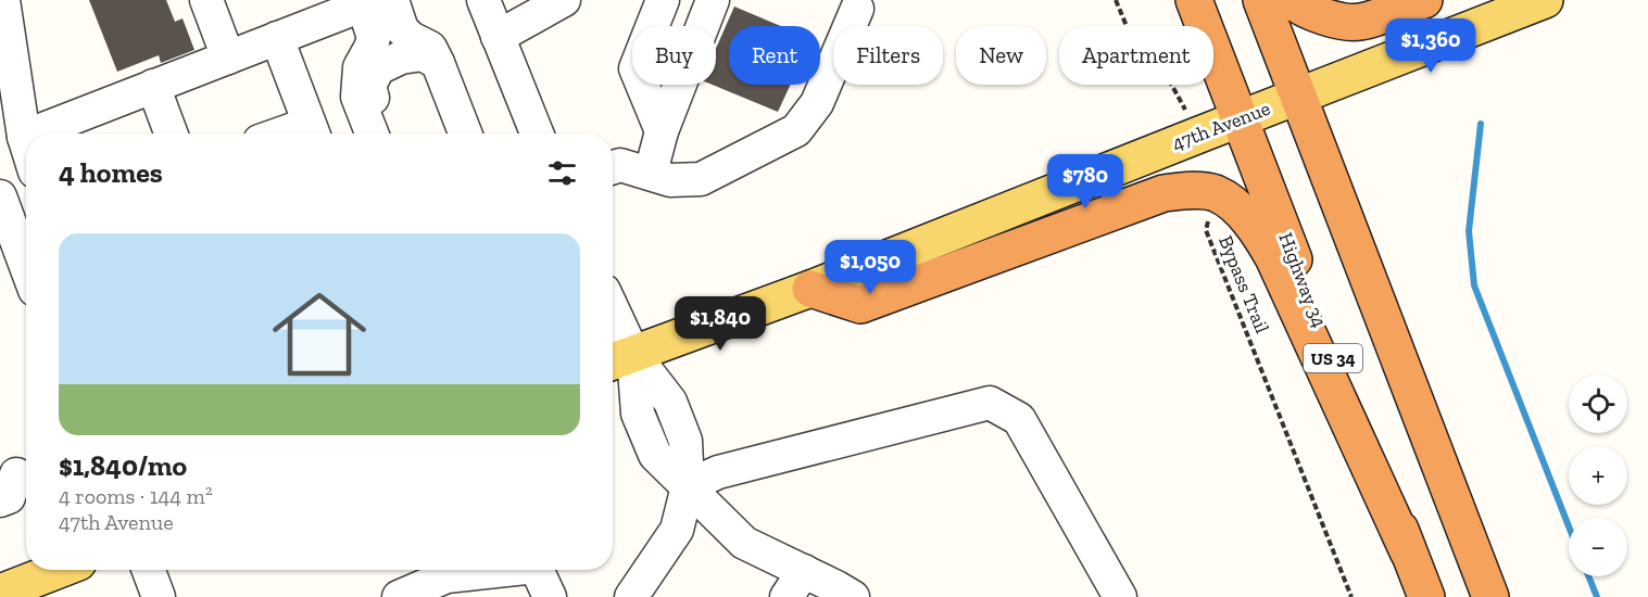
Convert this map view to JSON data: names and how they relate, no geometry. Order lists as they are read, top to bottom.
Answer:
{
  "streets": {
    "highway": ["Highway 34", "US 34"],
    "main road": ["47th Avenue"],
    "path": ["Bypass Trail"]
  },
  "crossings": [
    ["47th Avenue", "Highway 34"],
    ["47th Avenue", "US 34"]
  ],
  "page": {
    "price": [
      "$1,360",
      "$780",
      "$1,050",
      "$1,840"
    ],
    "chip": [
      "Buy",
      "Rent",
      "Filters",
      "New",
      "Apartment"
    ],
    "heading": "4 homes",
    "list": [
      {
        "name": "$1,840/mo",
        "note": "4 rooms · 144 m² · 47th Avenue"
      }
    ],
    "map_buttons": ["+", "−"]
  }
}
